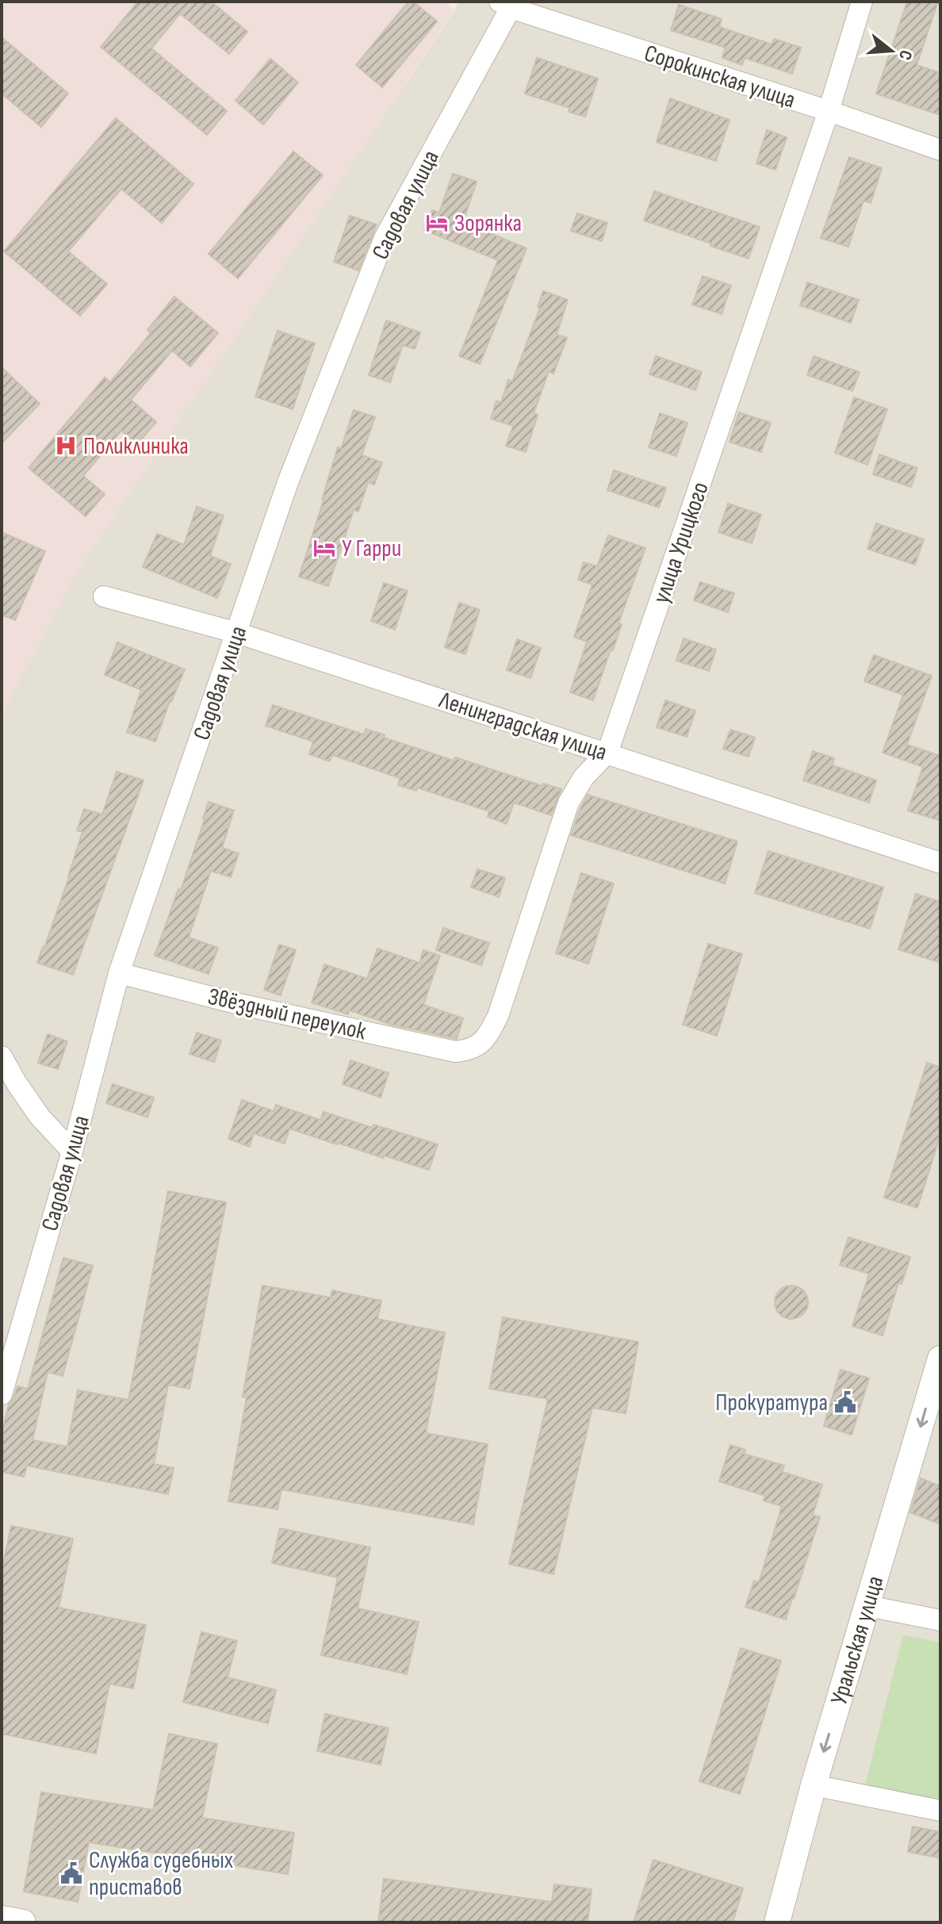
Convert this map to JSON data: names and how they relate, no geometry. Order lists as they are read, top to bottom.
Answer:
{
  "streets": {
    "street": [
      "Сорокинская улица",
      "Садовая улица",
      "улица Урицкого",
      "Ленинградская улица",
      "Звёздный переулок",
      "Уральская улица"
    ]
  },
  "crossings": [
    ["Сорокинская улица", "Садовая улица"],
    ["Сорокинская улица", "улица Урицкого"],
    ["Садовая улица", "Ленинградская улица"],
    ["Садовая улица", "Звёздный переулок"],
    ["улица Урицкого", "Ленинградская улица"],
    ["улица Урицкого", "Звёздный переулок"]
  ],
  "one_way": ["Уральская улица"],
  "places": {
    "hotel": ["Зорянка", "У Гарри"],
    "hospital": ["Поликлиника"],
    "public building": ["Прокуратура", "Служба судебных приставов"]
  },
  "north": "right"
}
